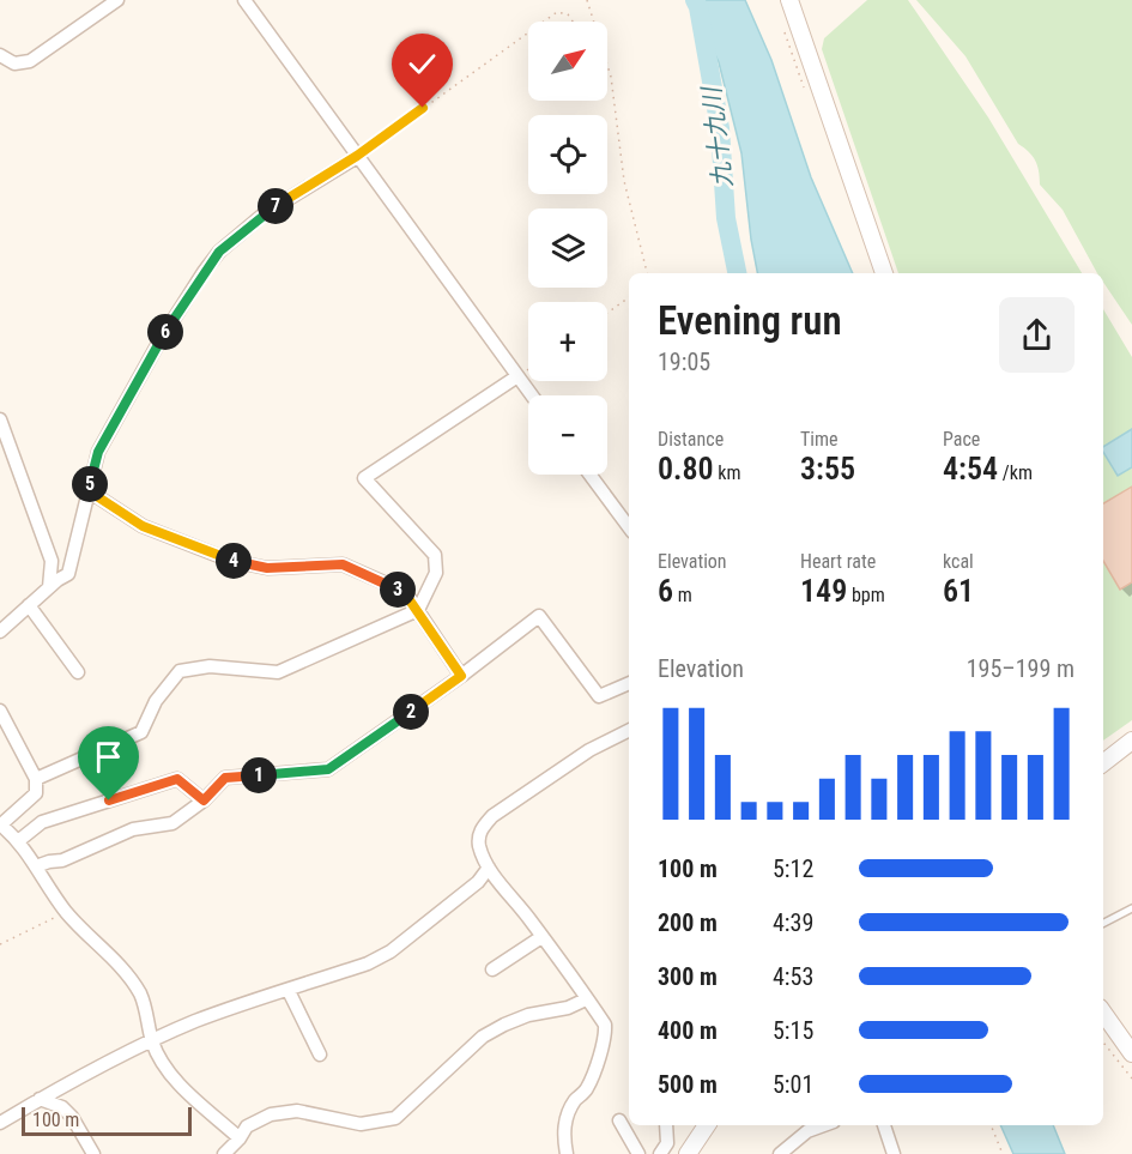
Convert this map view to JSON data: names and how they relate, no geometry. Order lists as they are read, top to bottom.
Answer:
{
  "water": ["九十九川"],
  "scale_bar": "100 m",
  "north": "top right",
  "page": {
    "map_buttons": ["+", "−"],
    "pins": [
      "7",
      "6",
      "5",
      "4",
      "3",
      "2",
      "1"
    ],
    "heading": ["Evening run", "19:05"],
    "stats": [
      ["Distance", "0.80 km"],
      ["Time", "3:55"],
      ["Pace", "4:54 /km"],
      ["Elevation", "6 m"],
      ["Heart rate", "149 bpm"],
      ["kcal", "61"]
    ],
    "chart": ["Elevation", "195–199 m"],
    "list": [
      {
        "name": "100 m",
        "note": "5:12"
      },
      {
        "name": "200 m",
        "note": "4:39"
      },
      {
        "name": "300 m",
        "note": "4:53"
      },
      {
        "name": "400 m",
        "note": "5:15"
      },
      {
        "name": "500 m",
        "note": "5:01"
      }
    ],
    "scale": "100 m"
  }
}
